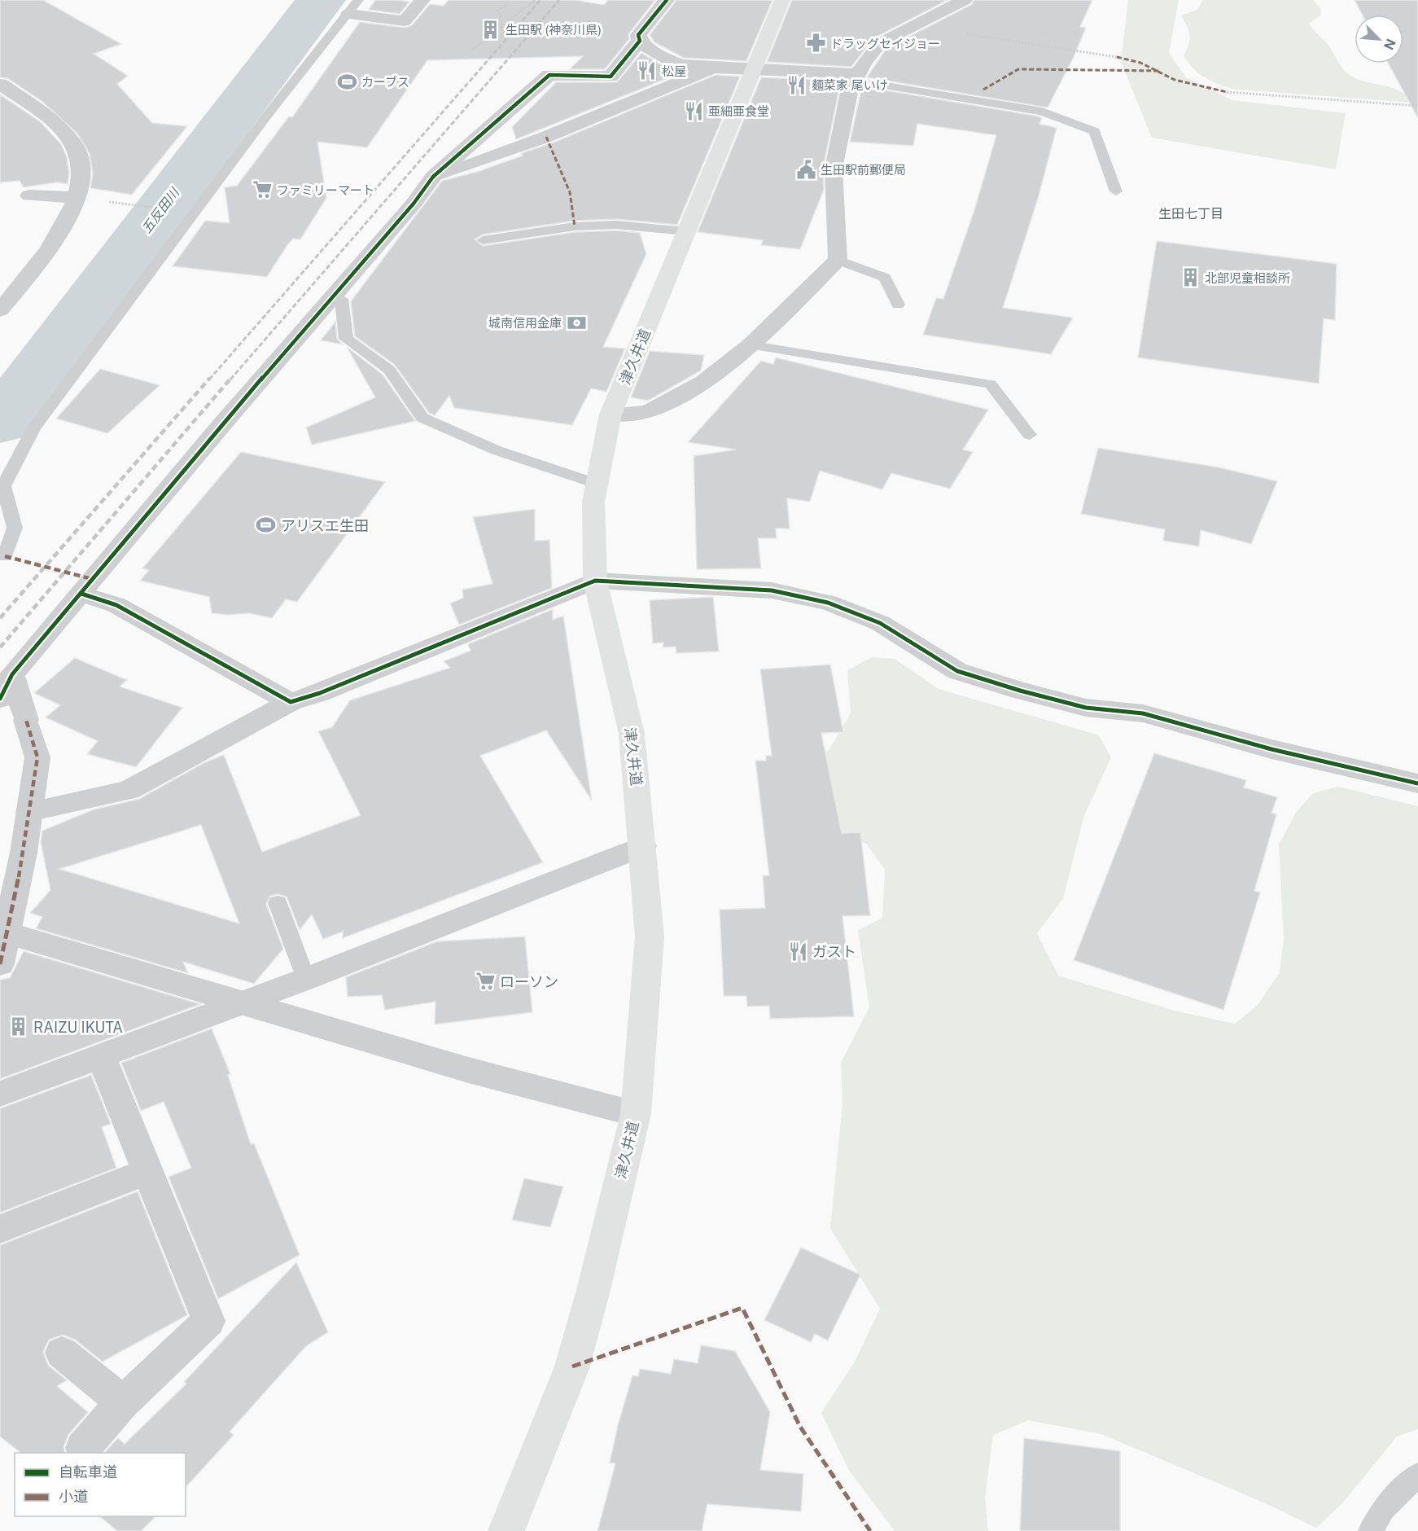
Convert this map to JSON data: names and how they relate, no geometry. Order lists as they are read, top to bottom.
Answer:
{
  "streets": {
    "main road": ["津久井道"]
  },
  "districts": ["生田七丁目"],
  "water": ["五反田川"],
  "places": {
    "building": ["生田駅 (神奈川県)", "北部児童相談所", "RAIZU IKUTA"],
    "pharmacy": ["ドラッグセイジョー"],
    "restaurant": [
      "松屋",
      "麺菜家 尾いけ",
      "亜細亜食堂",
      "ガスト"
    ],
    "sports": ["カーブス", "アリスエ生田"],
    "public building": ["生田駅前郵便局"],
    "supermarket": ["ファミリーマート", "ローソン"],
    "bank": ["城南信用金庫"]
  },
  "legend": ["自転車道", "小道"],
  "north": "bottom right"
}
